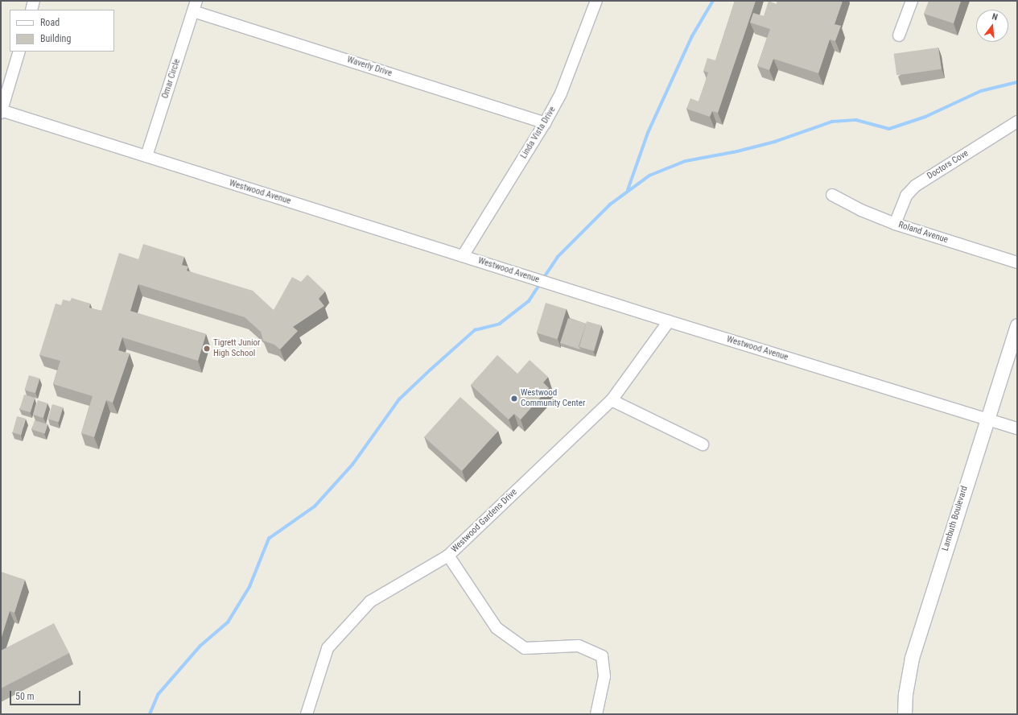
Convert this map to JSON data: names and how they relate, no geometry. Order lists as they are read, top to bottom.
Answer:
{
  "streets": {
    "street": [
      "Waverly Drive",
      "Omar Circle",
      "Linda Vista Drive",
      "Doctors Cove",
      "Westwood Avenue",
      "Roland Avenue",
      "Lambuth Boulevard",
      "Westwood Gardens Drive"
    ]
  },
  "crossings": [
    ["Waverly Drive", "Omar Circle"],
    ["Waverly Drive", "Linda Vista Drive"],
    ["Omar Circle", "Westwood Avenue"],
    ["Linda Vista Drive", "Westwood Avenue"],
    ["Doctors Cove", "Roland Avenue"],
    ["Westwood Avenue", "Lambuth Boulevard"],
    ["Westwood Avenue", "Westwood Gardens Drive"]
  ],
  "places": ["Tigrett Junior High School", "Westwood Community Center"],
  "legend": ["Road", "Building"],
  "scale_bar": "50 m",
  "north": "top"
}
